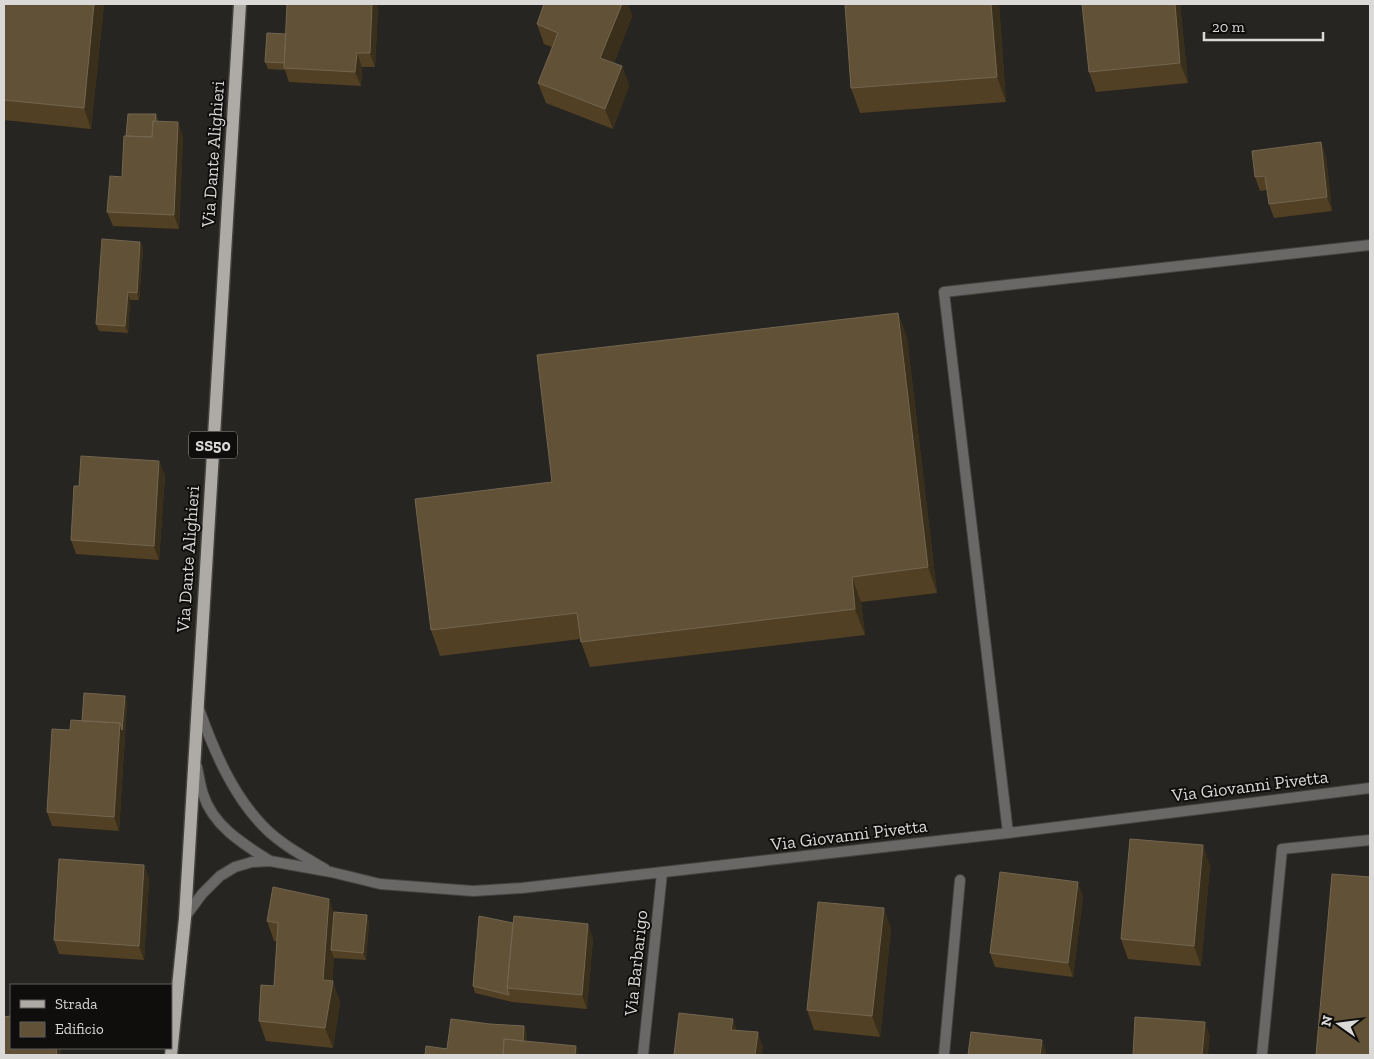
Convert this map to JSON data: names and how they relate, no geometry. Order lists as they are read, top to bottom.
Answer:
{
  "streets": {
    "main road": ["Via Dante Alighieri", "SS50"],
    "street": ["Via Giovanni Pivetta", "Via Barbarigo"]
  },
  "crossings": [
    ["Via Dante Alighieri", "Via Giovanni Pivetta"],
    ["Via Giovanni Pivetta", "Via Barbarigo"]
  ],
  "legend": ["Strada", "Edificio"],
  "scale_bar": "20 m",
  "north": "left"
}
